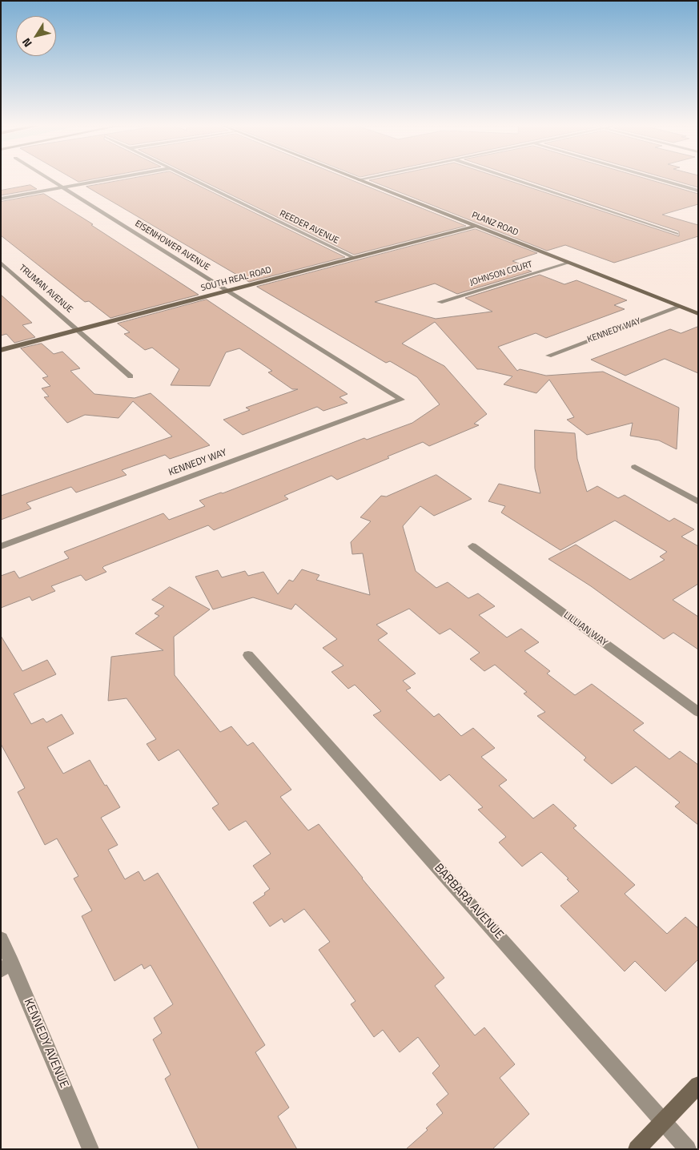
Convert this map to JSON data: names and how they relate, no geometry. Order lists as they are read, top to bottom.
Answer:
{
  "streets": {
    "street": [
      "PLANZ ROAD",
      "REEDER AVENUE",
      "EISENHOWER AVENUE",
      "JOHNSON COURT",
      "SOUTH REAL ROAD",
      "TRUMAN AVENUE",
      "KENNEDY WAY",
      "LILLIAN WAY",
      "BARBARA AVENUE",
      "KENNEDY AVENUE"
    ]
  },
  "crossings": [
    ["PLANZ ROAD", "JOHNSON COURT"],
    ["PLANZ ROAD", "SOUTH REAL ROAD"],
    ["PLANZ ROAD", "KENNEDY WAY"],
    ["REEDER AVENUE", "SOUTH REAL ROAD"],
    ["EISENHOWER AVENUE", "SOUTH REAL ROAD"],
    ["EISENHOWER AVENUE", "KENNEDY WAY"],
    ["SOUTH REAL ROAD", "TRUMAN AVENUE"]
  ],
  "north": "bottom left"
}
